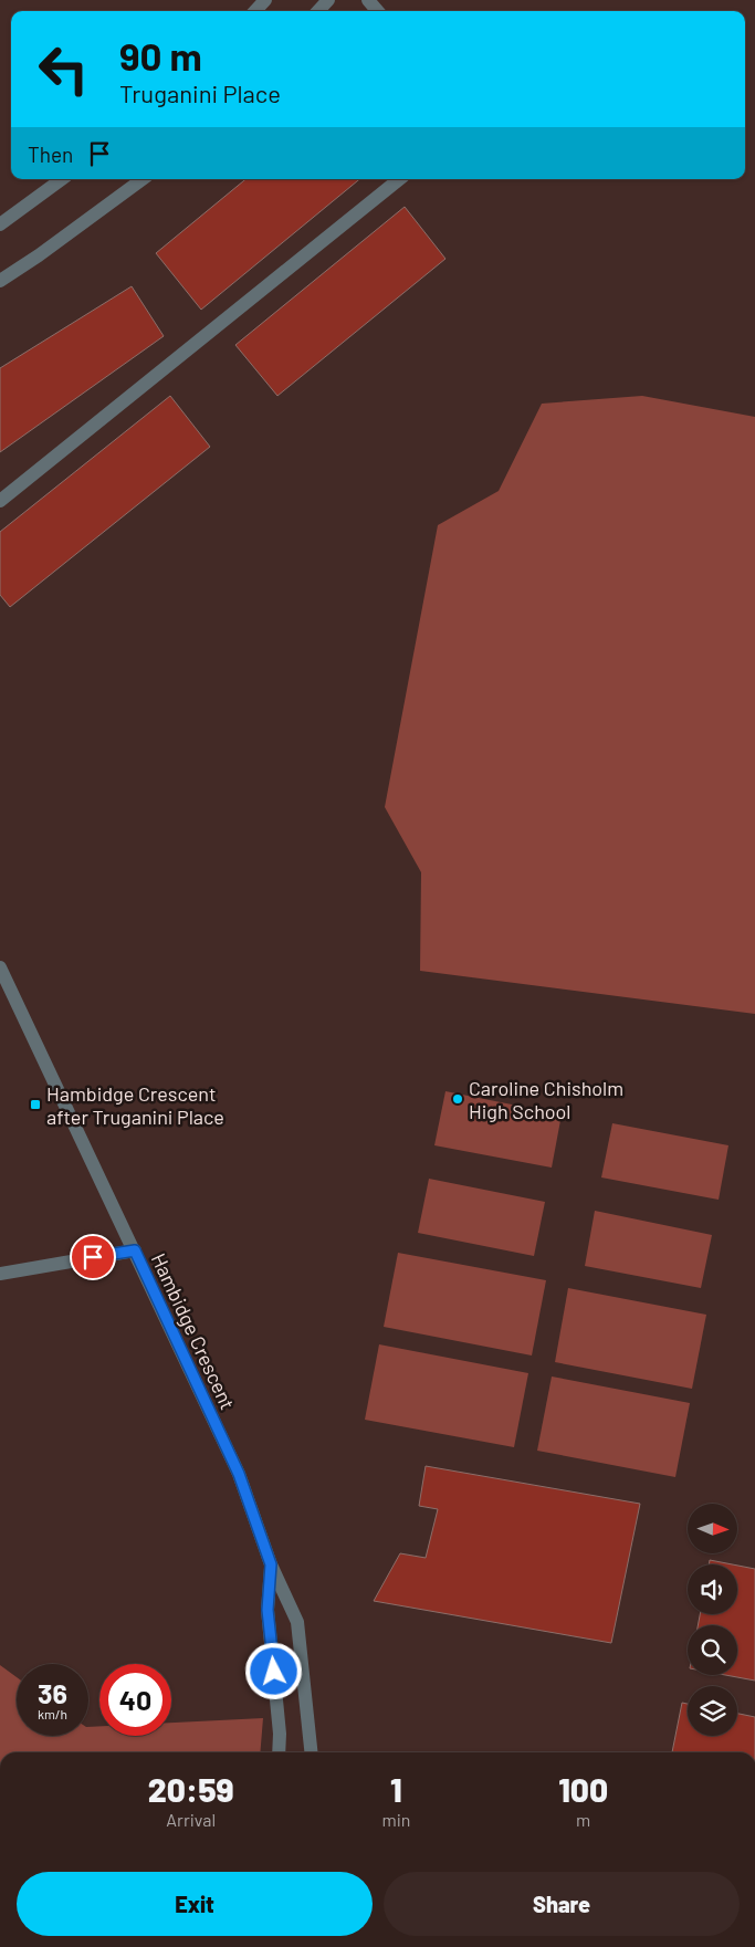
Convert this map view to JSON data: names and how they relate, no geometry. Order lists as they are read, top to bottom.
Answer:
{
  "streets": {
    "street": ["Hambidge Crescent"]
  },
  "places": {
    "other": ["Caroline Chisholm High School"],
    "transit": ["Hambidge Crescent after Truganini Place"]
  },
  "north": "right",
  "page": {
    "turn": ["90 m", "Truganini Place"],
    "then": "Then",
    "speed": "36 km/h",
    "limit": "40",
    "eta": [
      "20:59",
      "Arrival",
      "1",
      "min",
      "100",
      "m"
    ],
    "buttons": ["Exit", "Share"]
  }
}
